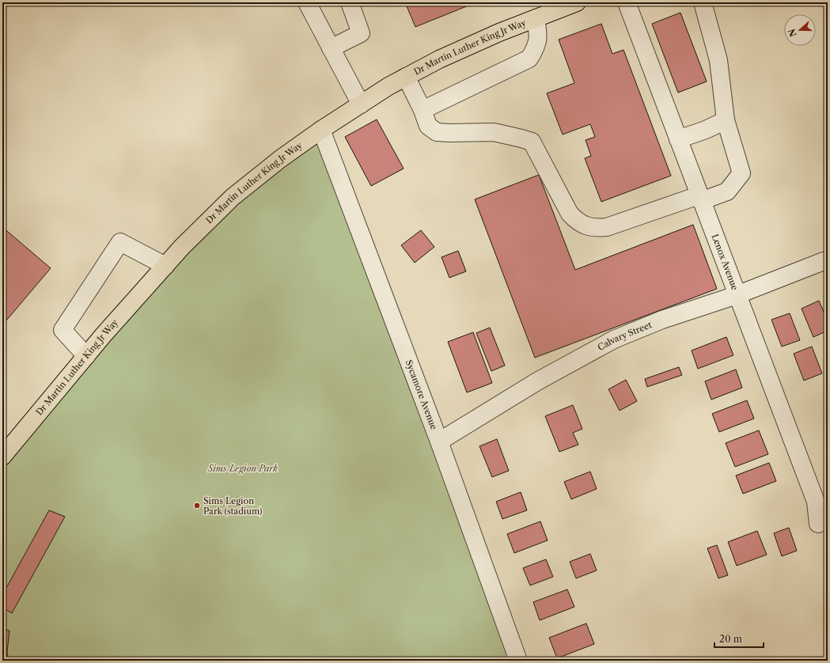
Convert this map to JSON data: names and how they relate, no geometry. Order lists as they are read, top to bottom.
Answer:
{
  "streets": {
    "main road": ["Dr Martin Luther King Jr Way"],
    "street": ["Lenox Avenue", "Calvary Street", "Sycamore Avenue"]
  },
  "crossings": [
    ["Dr Martin Luther King Jr Way", "Sycamore Avenue"],
    ["Lenox Avenue", "Calvary Street"],
    ["Calvary Street", "Sycamore Avenue"]
  ],
  "parks": ["Sims Legion Park"],
  "places": ["Sims Legion Park (stadium)"],
  "scale_bar": "20 m",
  "north": "left"
}
